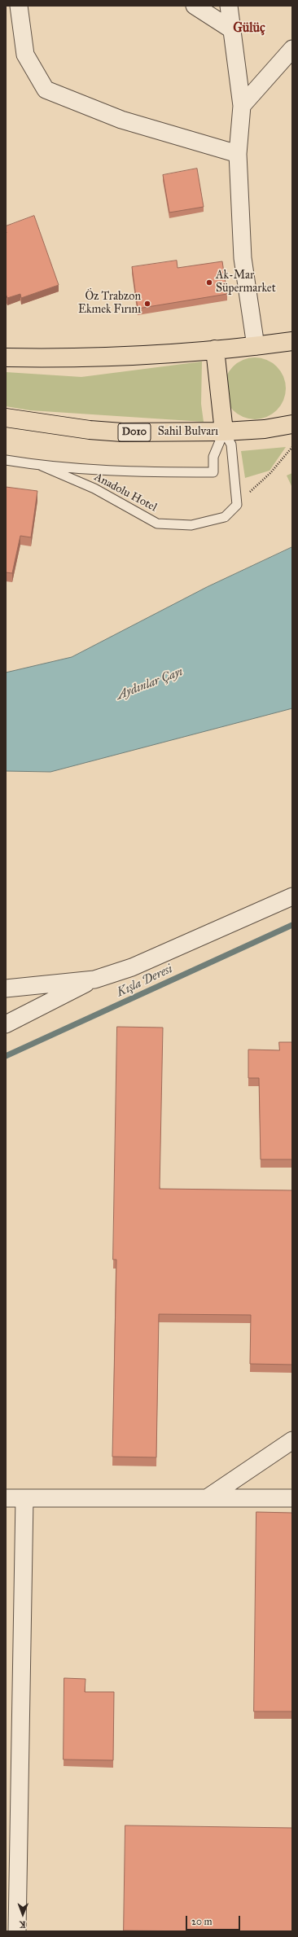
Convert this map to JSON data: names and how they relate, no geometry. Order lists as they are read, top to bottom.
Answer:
{
  "streets": {
    "highway": ["D010", "Sahil Bulvarı"],
    "lane": ["Anadolu Hotel"]
  },
  "districts": ["Gülüç"],
  "water": ["Aydınlar Çayı", "Kışla Deresi"],
  "places": ["Ak-Mar Süpermarket", "Öz Trabzon Ekmek Fırını"],
  "scale_bar": "20 m",
  "north": "bottom"
}
